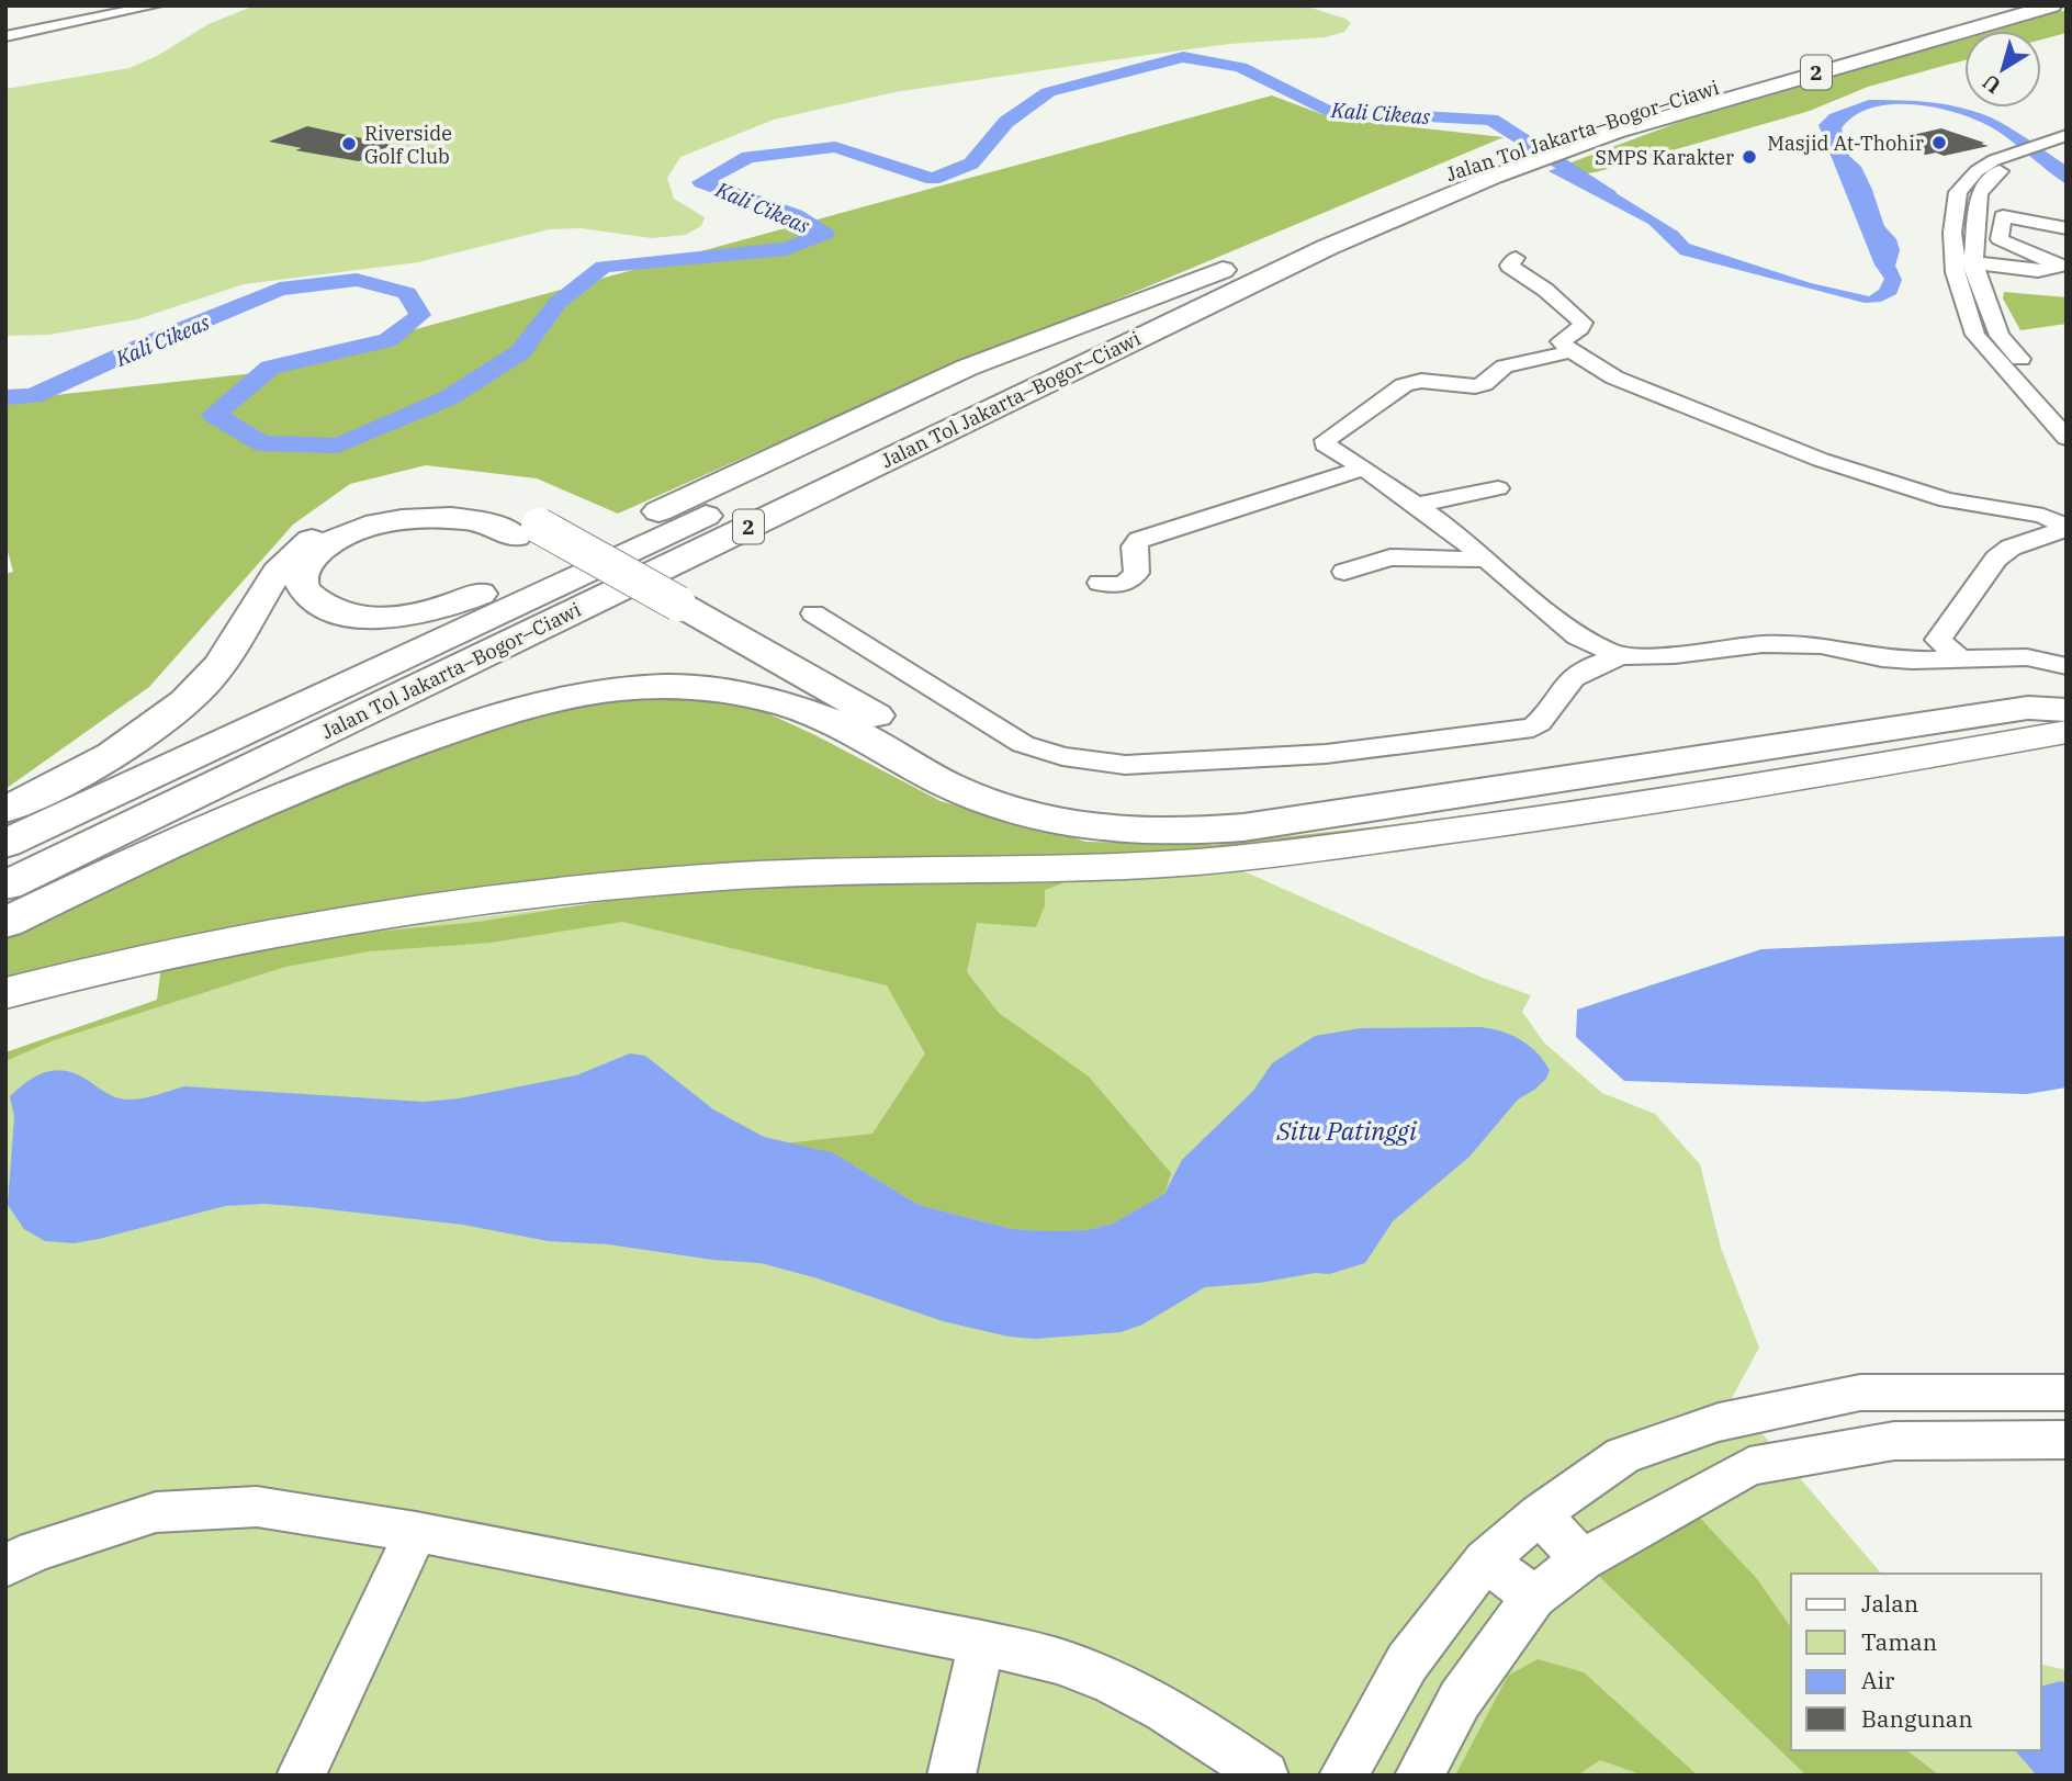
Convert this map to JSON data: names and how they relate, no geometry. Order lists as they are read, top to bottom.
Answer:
{
  "streets": {
    "highway": ["2", "Jalan Tol Jakarta–Bogor–Ciawi"]
  },
  "water": ["Kali Cikeas", "Situ Patinggi"],
  "places": ["Masjid At-Thohir", "Riverside Golf Club", "SMPS Karakter"],
  "legend": [
    "Jalan",
    "Taman",
    "Air",
    "Bangunan"
  ],
  "north": "bottom left"
}
